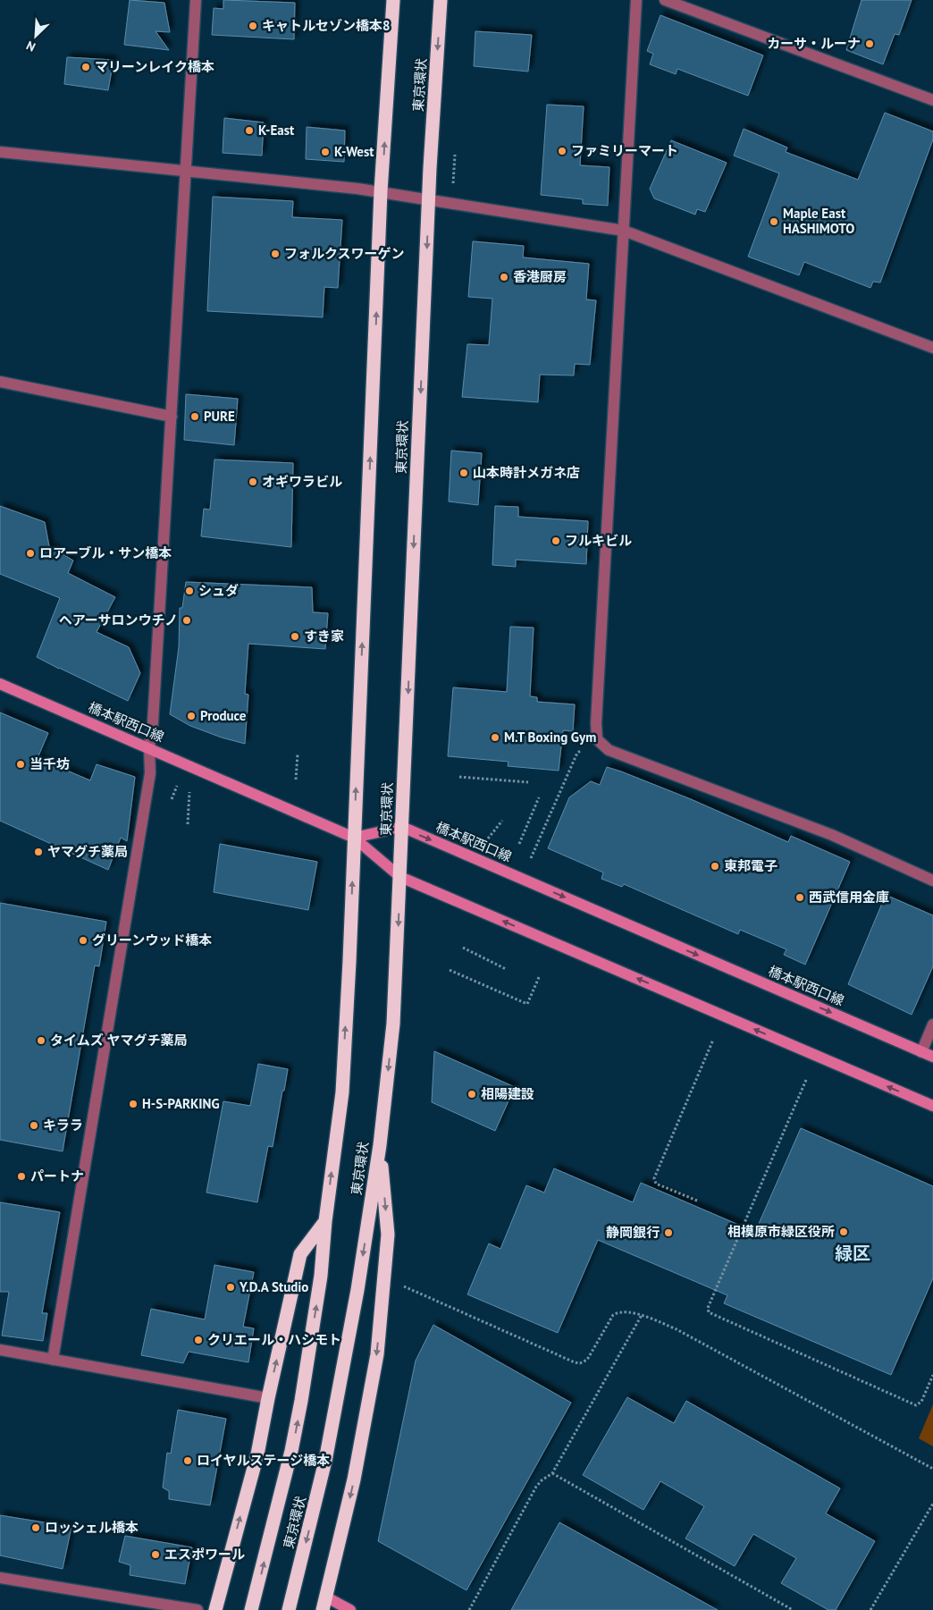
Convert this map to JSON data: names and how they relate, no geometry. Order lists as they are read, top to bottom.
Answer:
{
  "streets": {
    "highway": ["東京環状"],
    "street": ["橋本駅西口線"]
  },
  "crossings": [
    ["東京環状", "橋本駅西口線"]
  ],
  "districts": ["緑区"],
  "places": [
    "キャトルセゾン橋本8",
    "カーサ・ルーナ",
    "マリーンレイク橋本",
    "K-East",
    "ファミリーマート",
    "K-West",
    "Maple East HASHIMOTO",
    "フォルクスワーゲン",
    "香港厨房",
    "PURE",
    "山本時計メガネ店",
    "オギワラビル",
    "フルキビル",
    "ロアーブル・サン橋本",
    "シュダ",
    "ヘアーサロンウチノ",
    "すき家",
    "Produce",
    "M.T Boxing Gym",
    "当千坊",
    "ヤマグチ薬局",
    "東邦電子",
    "西武信用金庫",
    "グリーンウッド橋本",
    "タイムズ ヤマグチ薬局",
    "相陽建設",
    "H-S-PARKING",
    "キララ",
    "パートナ",
    "相模原市緑区役所",
    "静岡銀行",
    "Y.D.A Studio",
    "クリエール・ハシモト",
    "ロイヤルステージ橋本",
    "ロッシェル橋本",
    "エスポワール"
  ],
  "north": "bottom left"
}
